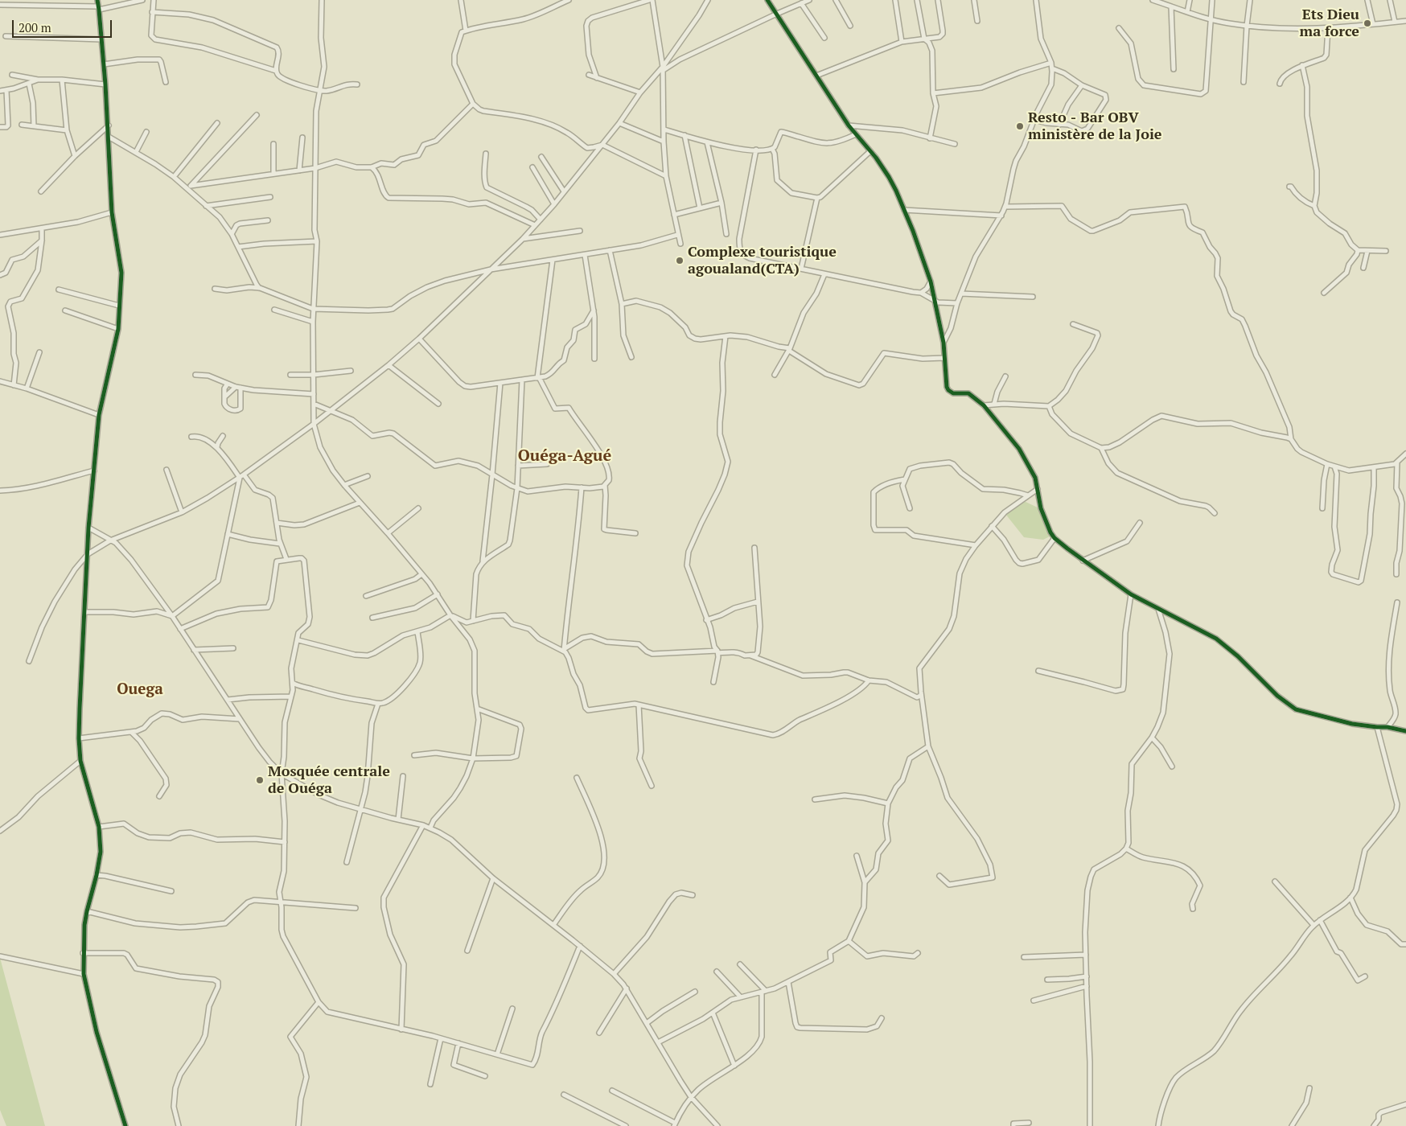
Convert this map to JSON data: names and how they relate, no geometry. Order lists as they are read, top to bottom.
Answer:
{
  "districts": ["Ouéga-Agué", "Ouega"],
  "places": [
    "Ets Dieu ma force",
    "Resto - Bar OBV ministère de la Joie",
    "Complexe touristique agoualand(CTA)",
    "Mosquée centrale de Ouéga"
  ],
  "scale_bar": "200 m"
}
